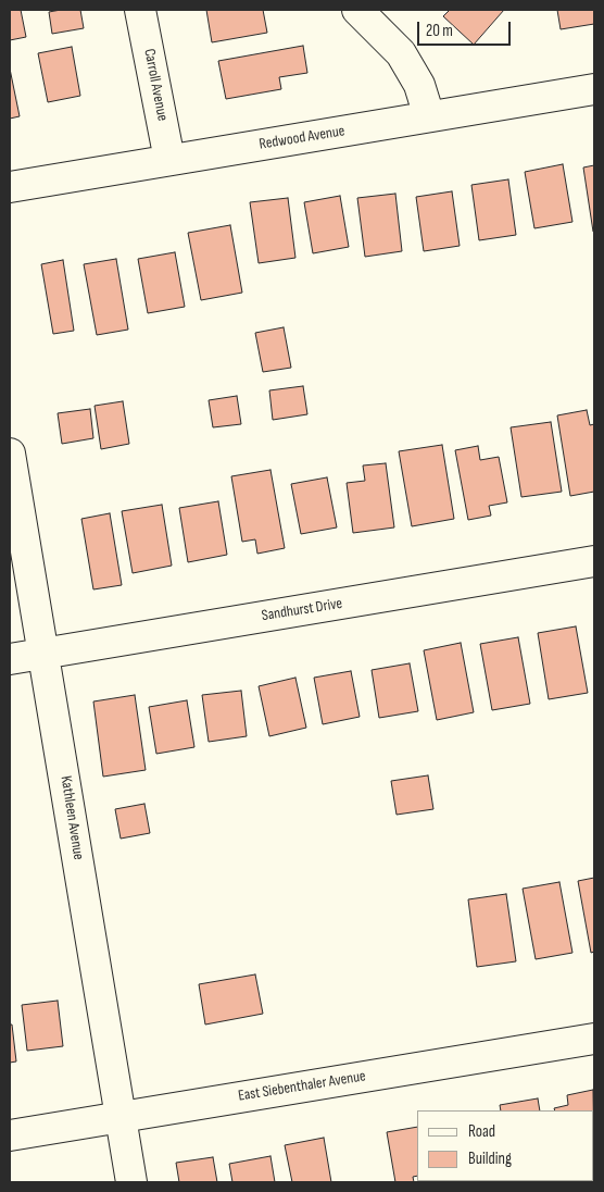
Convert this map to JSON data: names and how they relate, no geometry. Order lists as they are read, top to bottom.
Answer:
{
  "streets": {
    "street": [
      "Carroll Avenue",
      "Redwood Avenue",
      "Sandhurst Drive",
      "Kathleen Avenue",
      "East Siebenthaler Avenue"
    ]
  },
  "crossings": [
    ["Carroll Avenue", "Redwood Avenue"],
    ["Sandhurst Drive", "Kathleen Avenue"],
    ["Kathleen Avenue", "East Siebenthaler Avenue"]
  ],
  "legend": ["Road", "Building"],
  "scale_bar": "20 m"
}
